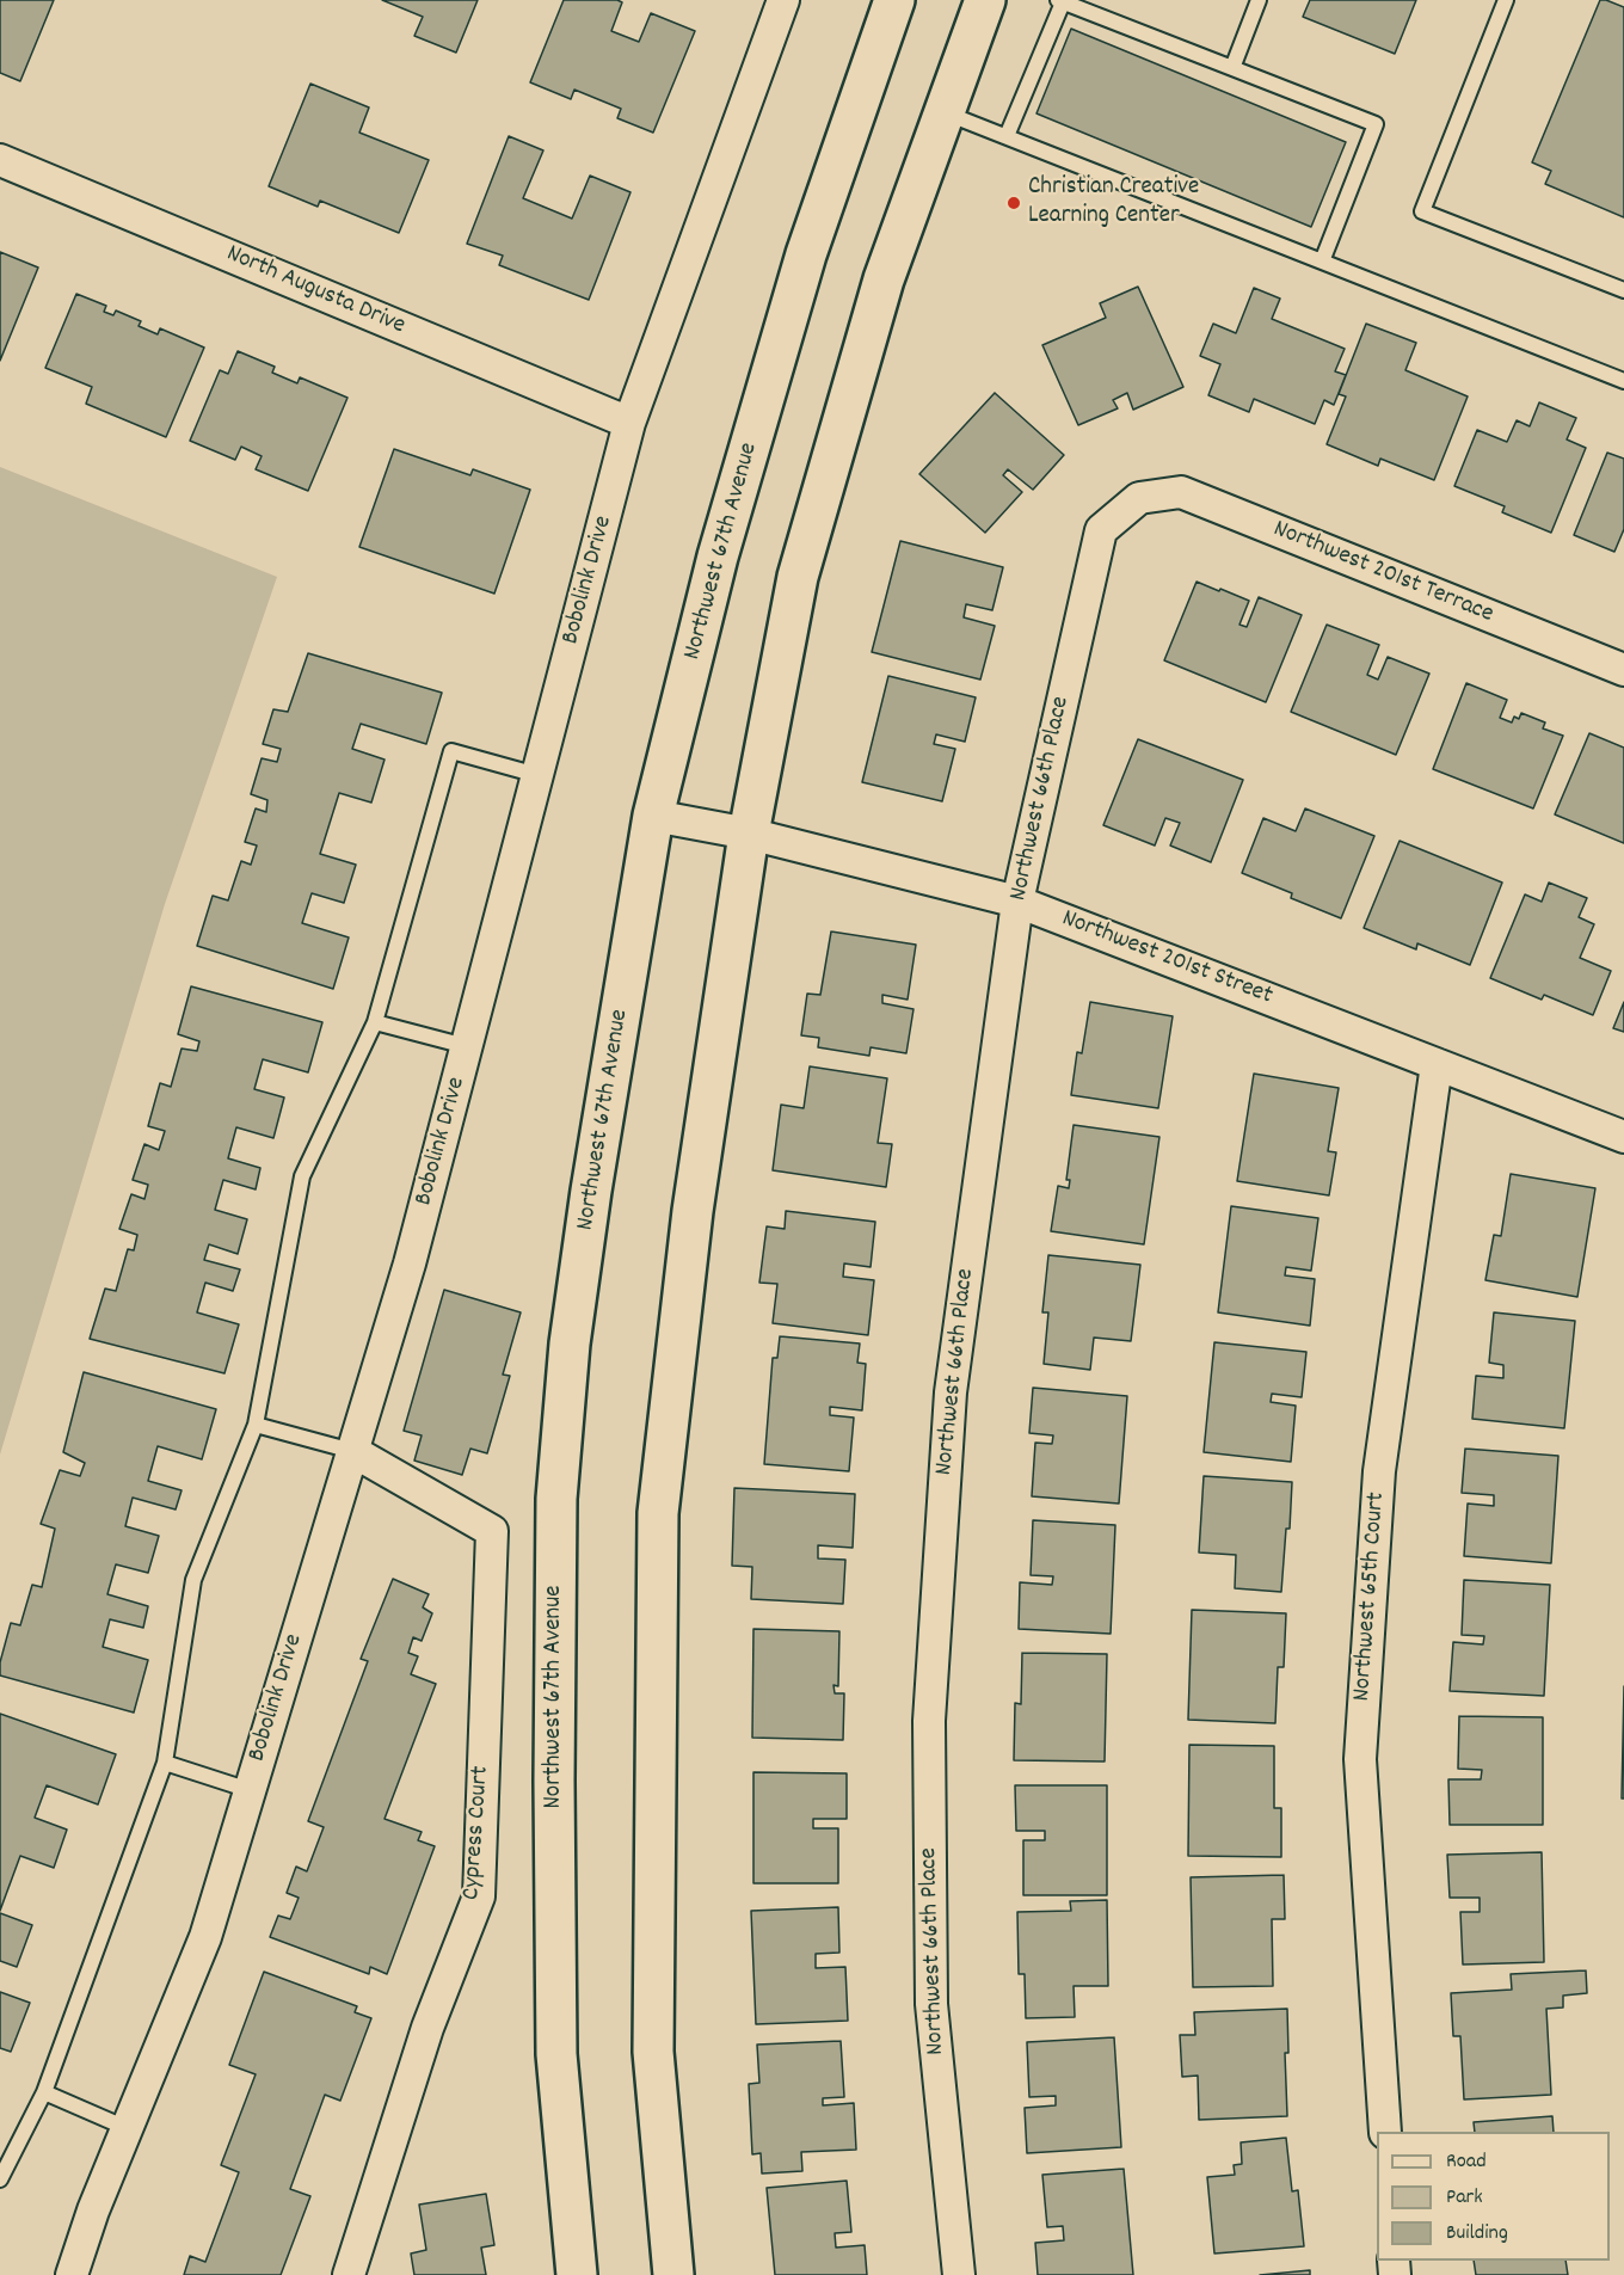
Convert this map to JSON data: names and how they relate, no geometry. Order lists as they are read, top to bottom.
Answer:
{
  "streets": {
    "main road": ["Northwest 67th Avenue"],
    "street": [
      "North Augusta Drive",
      "Northwest 201st Terrace",
      "Bobolink Drive",
      "Northwest 66th Place",
      "Northwest 201st Street",
      "Northwest 65th Court",
      "Cypress Court"
    ]
  },
  "crossings": [
    ["North Augusta Drive", "Bobolink Drive"],
    ["Northwest 67th Avenue", "Northwest 201st Street"],
    ["Northwest 201st Terrace", "Northwest 66th Place"],
    ["Bobolink Drive", "Cypress Court"],
    ["Northwest 66th Place", "Northwest 201st Street"],
    ["Northwest 201st Street", "Northwest 65th Court"]
  ],
  "places": ["Christian Creative Learning Center"],
  "legend": ["Road", "Park", "Building"]
}
